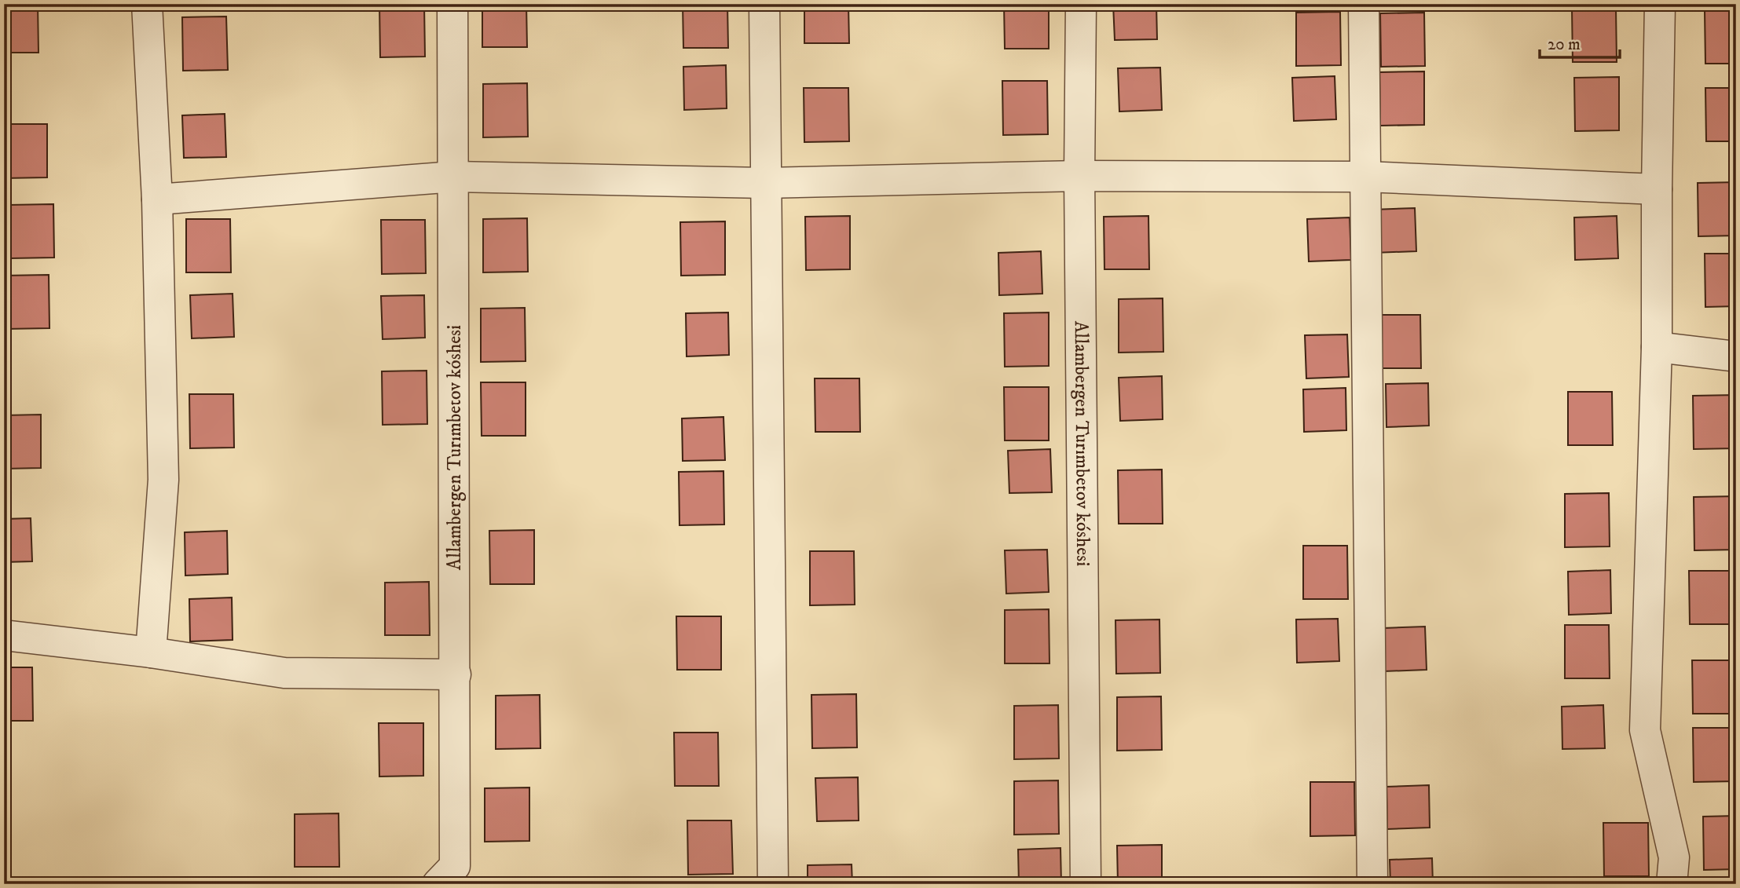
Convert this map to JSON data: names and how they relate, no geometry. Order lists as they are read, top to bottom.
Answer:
{
  "streets": {
    "street": ["Allambergen Turımbetov kóshesi"]
  },
  "scale_bar": "20 m"
}
